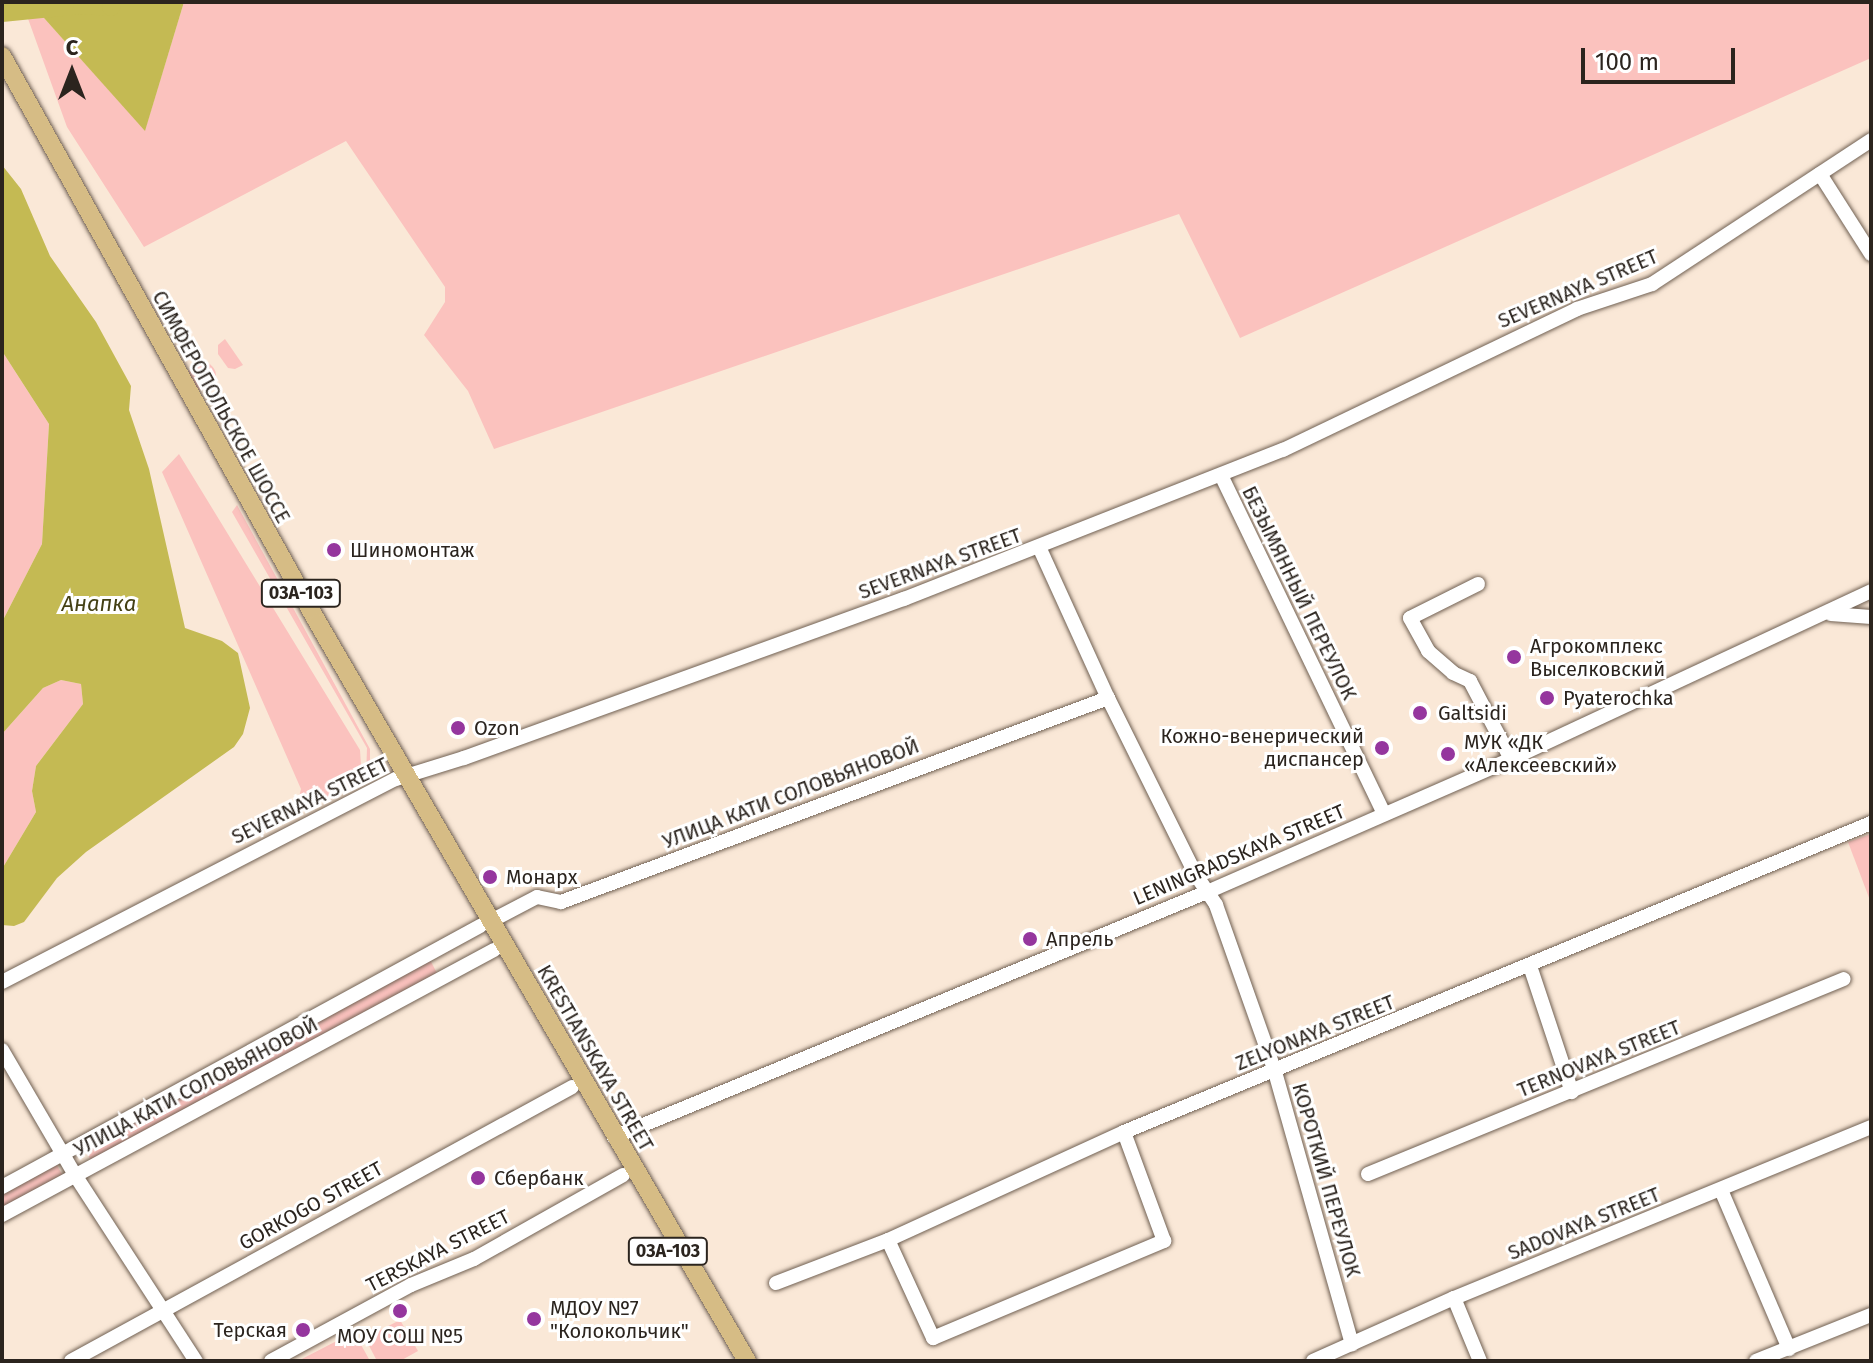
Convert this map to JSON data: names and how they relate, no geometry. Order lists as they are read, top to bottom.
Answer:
{
  "streets": {
    "main road": ["СИМФЕРОПОЛЬСКОЕ ШОССЕ", "03А-103", "KRESTIANSKAYA STREET"],
    "street": [
      "SEVERNAYA STREET",
      "БЕЗЫМЯННЫЙ ПЕРЕУЛОК",
      "УЛИЦА КАТИ СОЛОВЬЯНОВОЙ",
      "LENINGRADSKAYA STREET",
      "ZELYONAYA STREET",
      "TERNOVAYA STREET",
      "КОРОТКИЙ ПЕРЕУЛОК",
      "GORKOGO STREET",
      "SADOVAYA STREET",
      "TERSKAYA STREET"
    ]
  },
  "crossings": [
    ["SEVERNAYA STREET", "СИМФЕРОПОЛЬСКОЕ ШОССЕ"],
    ["SEVERNAYA STREET", "БЕЗЫМЯННЫЙ ПЕРЕУЛОК"],
    ["SEVERNAYA STREET", "KRESTIANSKAYA STREET"],
    ["SEVERNAYA STREET", "КОРОТКИЙ ПЕРЕУЛОК"],
    ["СИМФЕРОПОЛЬСКОЕ ШОССЕ", "KRESTIANSKAYA STREET"],
    ["БЕЗЫМЯННЫЙ ПЕРЕУЛОК", "LENINGRADSKAYA STREET"],
    ["УЛИЦА КАТИ СОЛОВЬЯНОВОЙ", "KRESTIANSKAYA STREET"],
    ["УЛИЦА КАТИ СОЛОВЬЯНОВОЙ", "КОРОТКИЙ ПЕРЕУЛОК"],
    ["LENINGRADSKAYA STREET", "KRESTIANSKAYA STREET"],
    ["LENINGRADSKAYA STREET", "КОРОТКИЙ ПЕРЕУЛОК"],
    ["ZELYONAYA STREET", "КОРОТКИЙ ПЕРЕУЛОК"],
    ["KRESTIANSKAYA STREET", "GORKOGO STREET"],
    ["KRESTIANSKAYA STREET", "TERSKAYA STREET"],
    ["КОРОТКИЙ ПЕРЕУЛОК", "SADOVAYA STREET"]
  ],
  "water": ["Анапка"],
  "places": [
    "Шиномонтаж",
    "Агрокомплекс Выселковский",
    "Pyaterochka",
    "Galtsidi",
    "Ozon",
    "Кожно-венерический диспансер",
    "МУК «ДК «Алексеевский»",
    "Монарх",
    "Апрель",
    "Сбербанк",
    "МОУ СОШ №5",
    "МДОУ №7 \"Колокольчик\"",
    "Терская"
  ],
  "scale_bar": "100 m",
  "north": "top"
}
